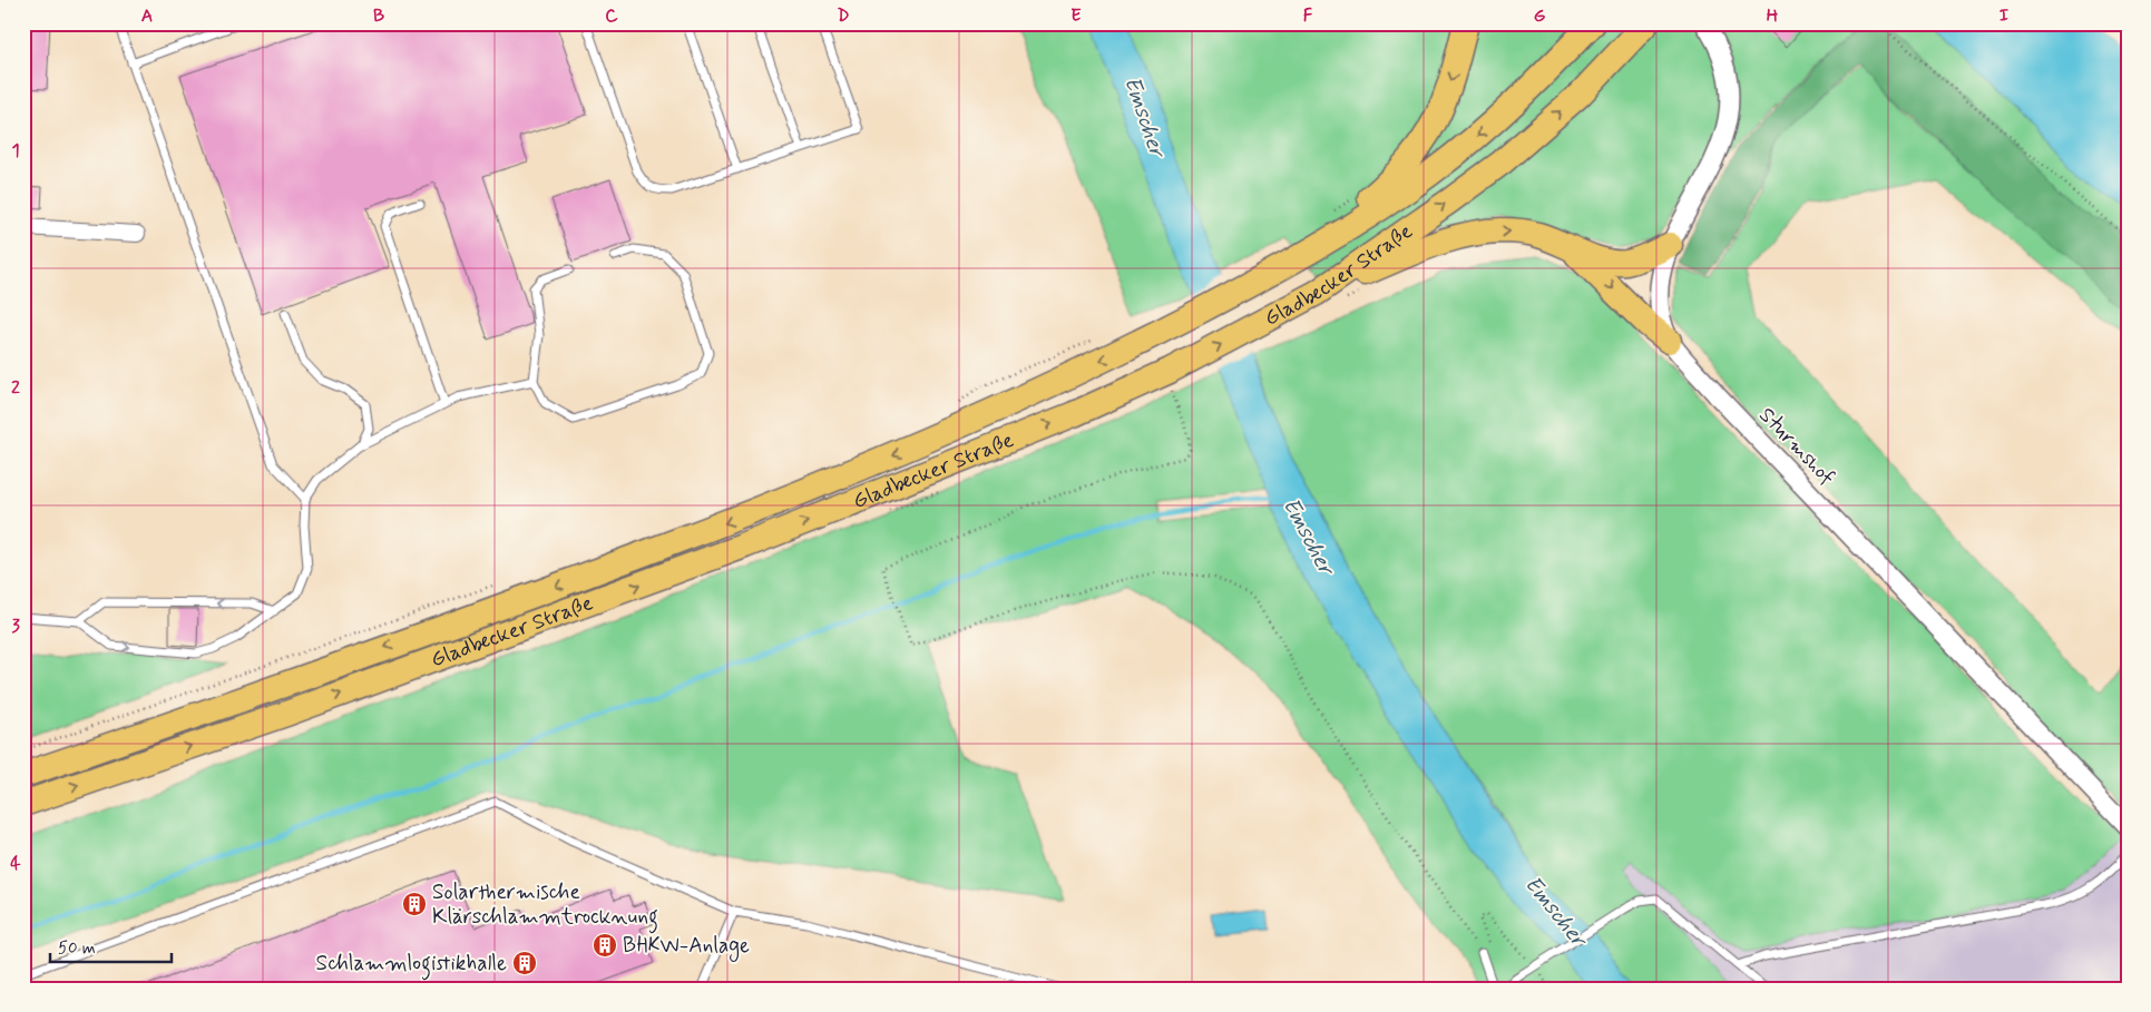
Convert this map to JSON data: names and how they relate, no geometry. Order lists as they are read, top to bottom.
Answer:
{
  "streets": {
    "highway": ["Gladbecker Straße"],
    "street": ["Sturmshof"]
  },
  "water": ["Emscher"],
  "places": {
    "building": ["Solarthermische Klärschlammtrocknung", "BHKW-Anlage", "Schlammlogistikhalle"]
  },
  "scale_bar": "50 m",
  "grid": {
    "columns": [
      "A",
      "B",
      "C",
      "D",
      "E",
      "F",
      "G",
      "H",
      "I"
    ],
    "rows": [
      "1",
      "2",
      "3",
      "4"
    ]
  }
}
